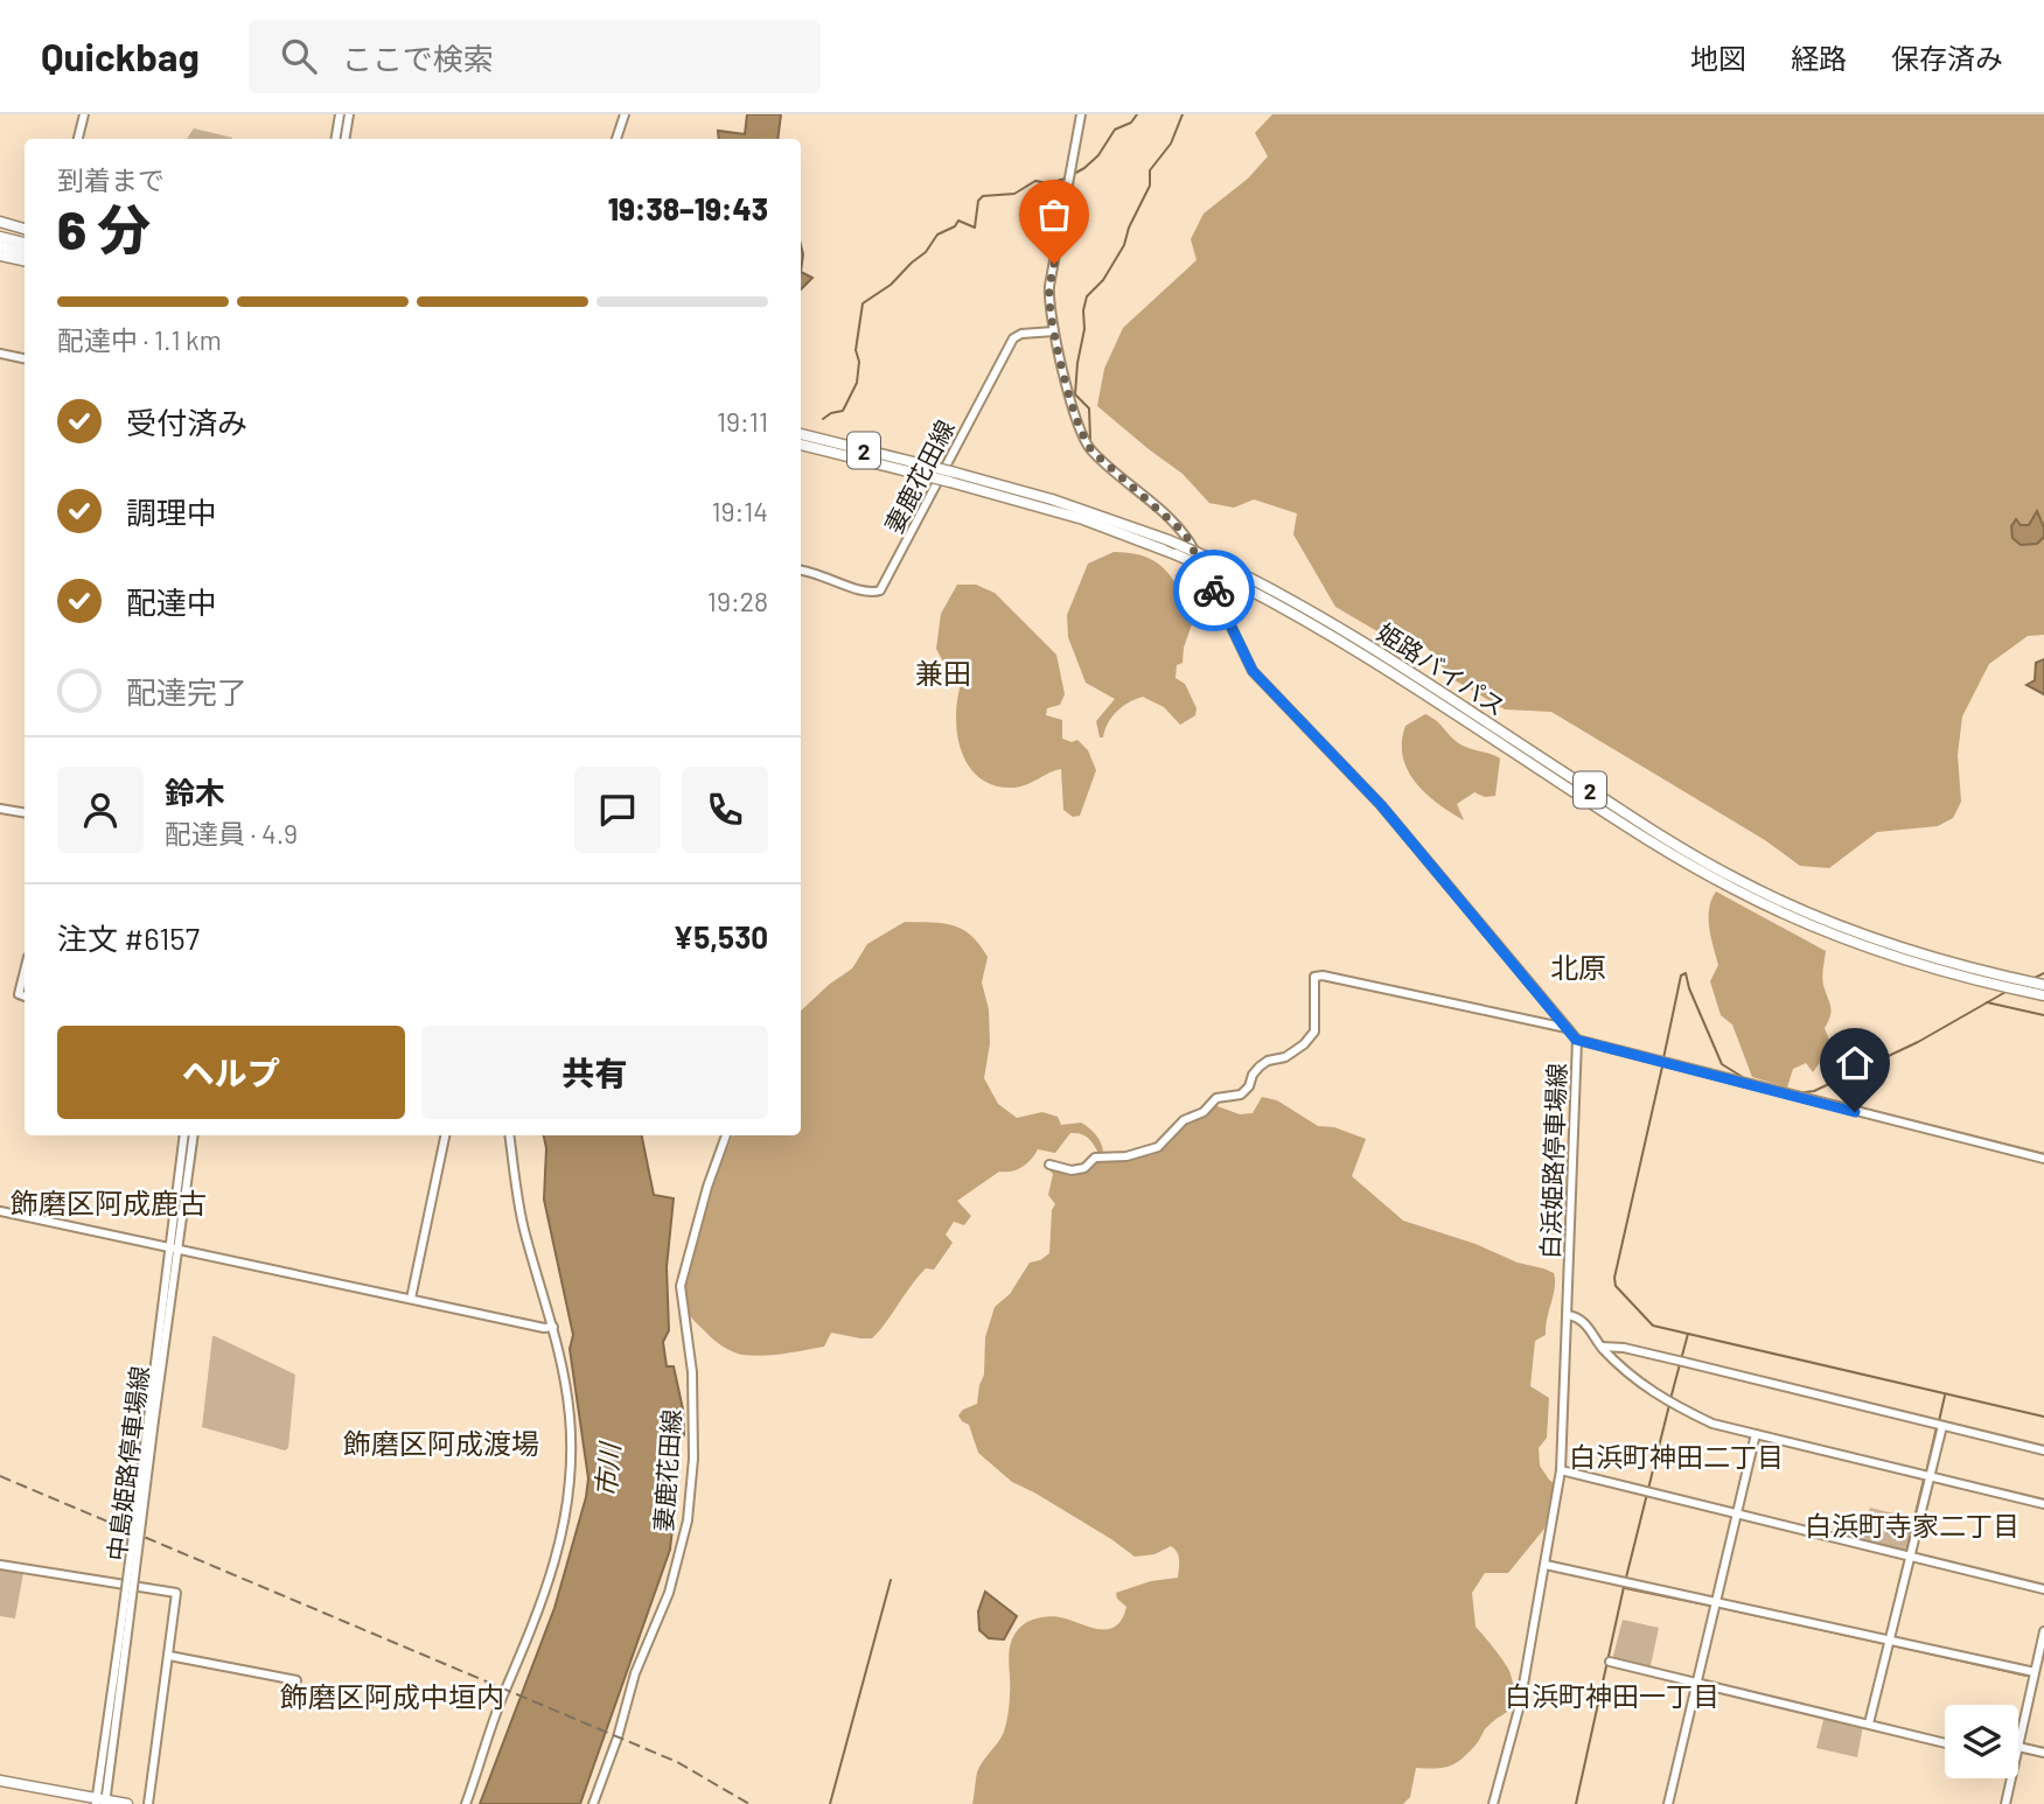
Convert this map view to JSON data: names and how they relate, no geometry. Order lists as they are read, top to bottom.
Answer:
{
  "streets": {
    "highway": ["2", "姫路バイパス"],
    "street": ["妻鹿花田線", "白浜姫路停車場線", "中島姫路停車場線"]
  },
  "crossings": [
    ["妻鹿花田線", "白浜姫路停車場線"]
  ],
  "districts": [
    "兼田",
    "北原",
    "飾磨区阿成鹿古",
    "飾磨区阿成渡場",
    "白浜町神田二丁目",
    "白浜町寺家二丁目",
    "飾磨区阿成中垣内",
    "白浜町神田一丁目"
  ],
  "water": ["市川"],
  "page": {
    "header": "Quickbag",
    "search": "ここで検索",
    "nav": ["地図", "経路", "保存済み"],
    "heading": ["6 分", "到着まで", "19:38–19:43"],
    "panel": [
      "鈴木",
      "配達員 · 4.9",
      "注文 #6157",
      "¥5,530"
    ],
    "bar": "配達中 · 1.1 km",
    "list": [
      ["受付済み", "19:11"],
      ["調理中", "19:14"],
      ["配達中", "19:28"],
      "配達完了"
    ],
    "buttons": ["ヘルプ", "共有"]
  }
}
